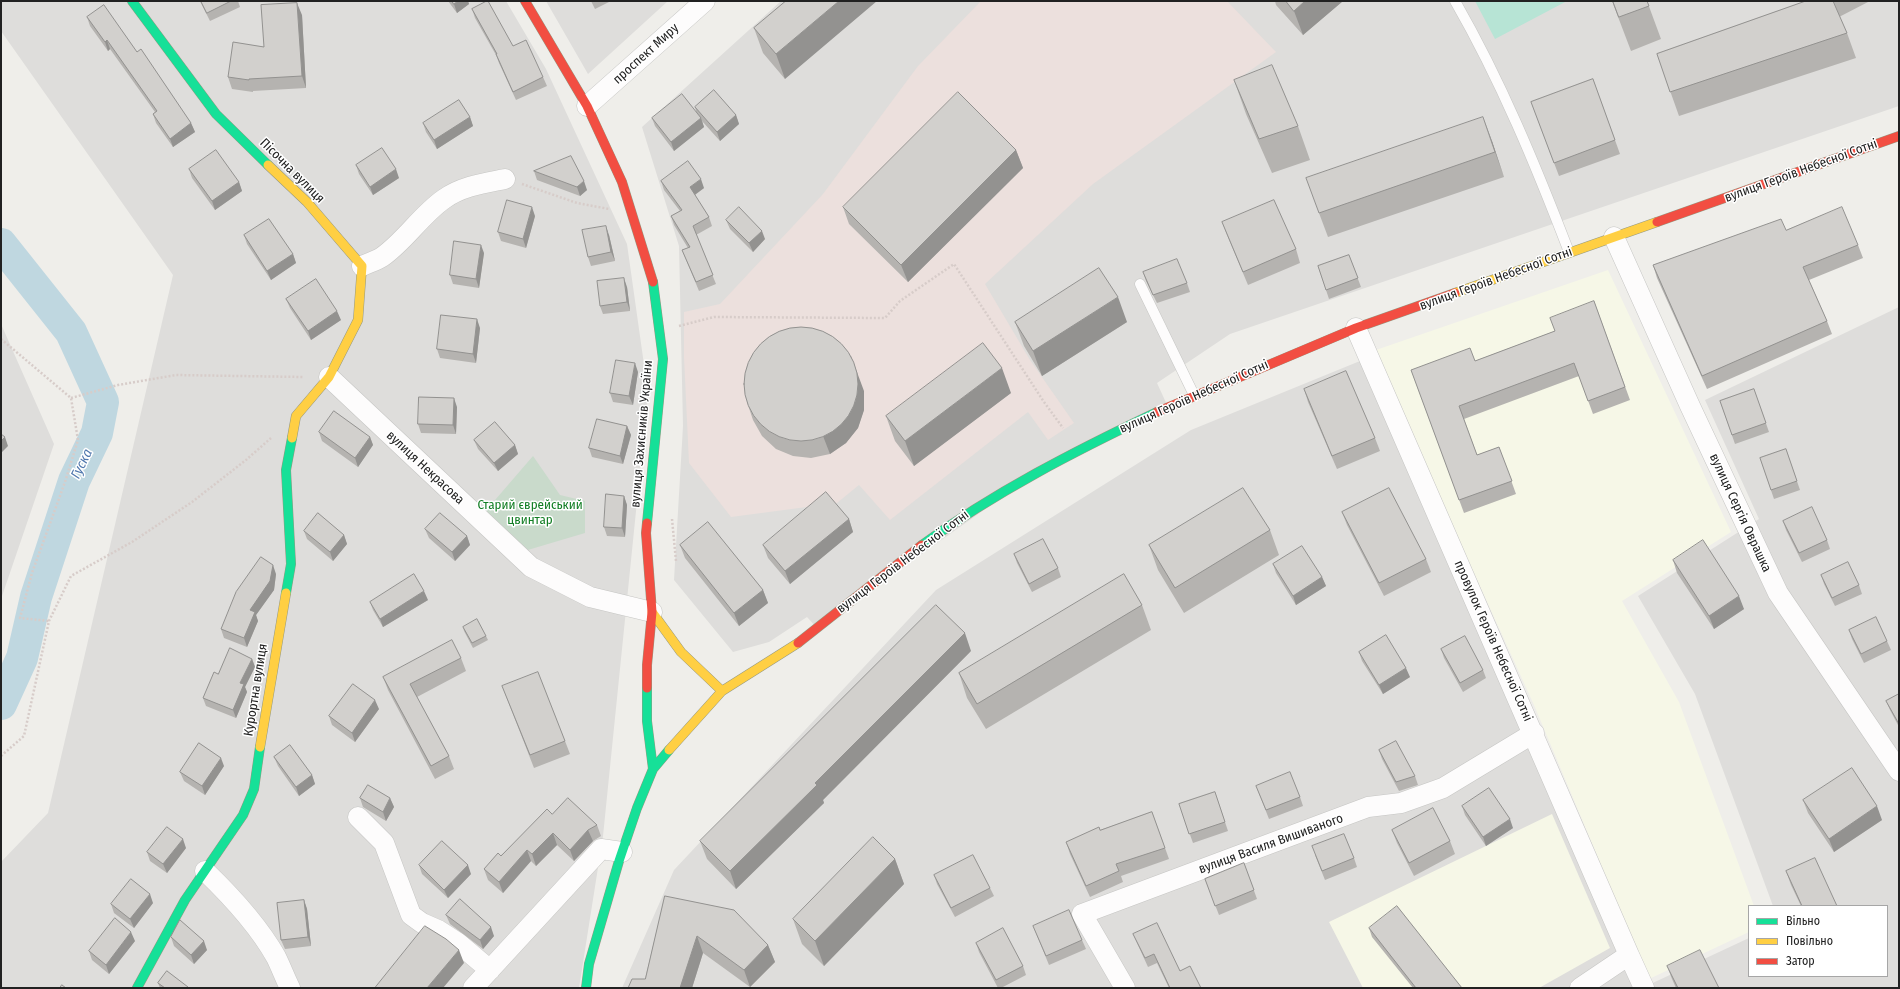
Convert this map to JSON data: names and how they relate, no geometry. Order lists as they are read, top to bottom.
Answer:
{
  "streets": {
    "street": [
      "проспект Миру",
      "Пісочна вулиця",
      "вулиця Героїв Небесної Сотні",
      "вулиця Захисників України",
      "вулиця Некрасова",
      "вулиця Сергія Оврашка",
      "провулок Героїв Небесної Сотні",
      "Курортна вулиця",
      "вулиця Василя Вишиваного"
    ]
  },
  "crossings": [
    ["проспект Миру", "вулиця Захисників України"],
    ["вулиця Героїв Небесної Сотні", "вулиця Захисників України"],
    ["вулиця Героїв Небесної Сотні", "вулиця Сергія Оврашка"],
    ["вулиця Героїв Небесної Сотні", "провулок Героїв Небесної Сотні"],
    ["вулиця Захисників України", "вулиця Некрасова"],
    ["вулиця Некрасова", "Курортна вулиця"],
    ["провулок Героїв Небесної Сотні", "вулиця Василя Вишиваного"]
  ],
  "water": ["Гуска"],
  "parks": ["Старий єврейський цвинтар"],
  "legend": ["Вільно", "Повільно", "Затор"]
}
